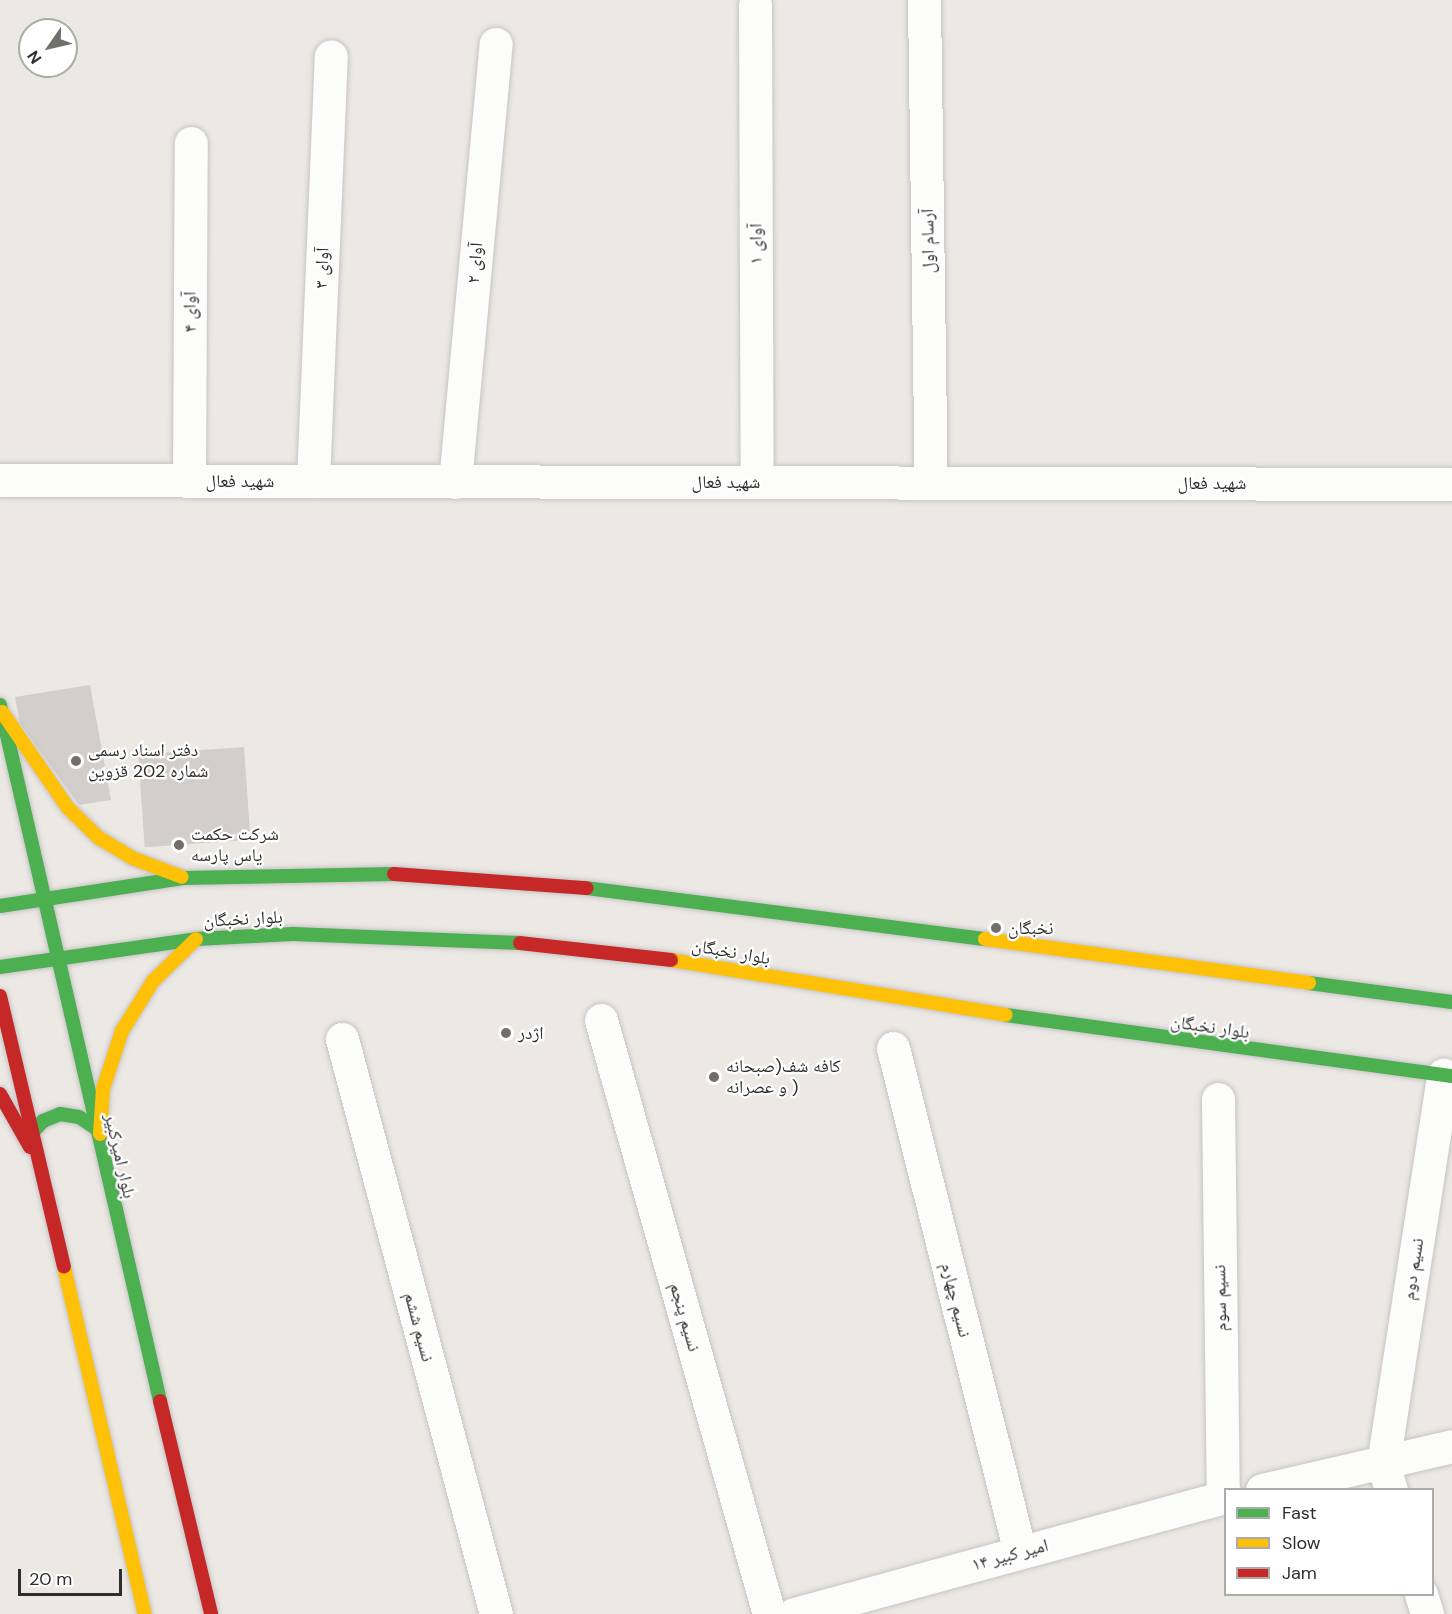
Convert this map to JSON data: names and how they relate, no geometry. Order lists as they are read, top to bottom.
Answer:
{
  "streets": {
    "main road": ["بلوار نخبگان", "بلوار امیرکبیر"],
    "street": [
      "آرسام اول",
      "آوای ۱",
      "آوای ۲",
      "آوای ۳",
      "آوای ۴",
      "شهید فعال",
      "نسیم دوم",
      "نسیم سوم",
      "نسیم چهارم",
      "نسیم پنجم",
      "نسیم ششم",
      "امیر کبیر ۱۴"
    ]
  },
  "crossings": [
    ["آرسام اول", "شهید فعال"],
    ["آوای ۱", "شهید فعال"],
    ["آوای ۲", "شهید فعال"],
    ["آوای ۳", "شهید فعال"],
    ["آوای ۴", "شهید فعال"],
    ["بلوار نخبگان", "بلوار امیرکبیر"],
    ["بلوار نخبگان", "نسیم دوم"],
    ["نسیم سوم", "امیر کبیر ۱۴"],
    ["نسیم چهارم", "امیر کبیر ۱۴"]
  ],
  "places": [
    "دفتر اسناد رسمی شماره 202 قزوین",
    "شرکت حکمت یاس پارسه",
    "نخبگان",
    "اژدر",
    "کافه شف(صبحانه و عصرانه )"
  ],
  "legend": ["Fast", "Slow", "Jam"],
  "scale_bar": "20 m",
  "north": "bottom left"
}
